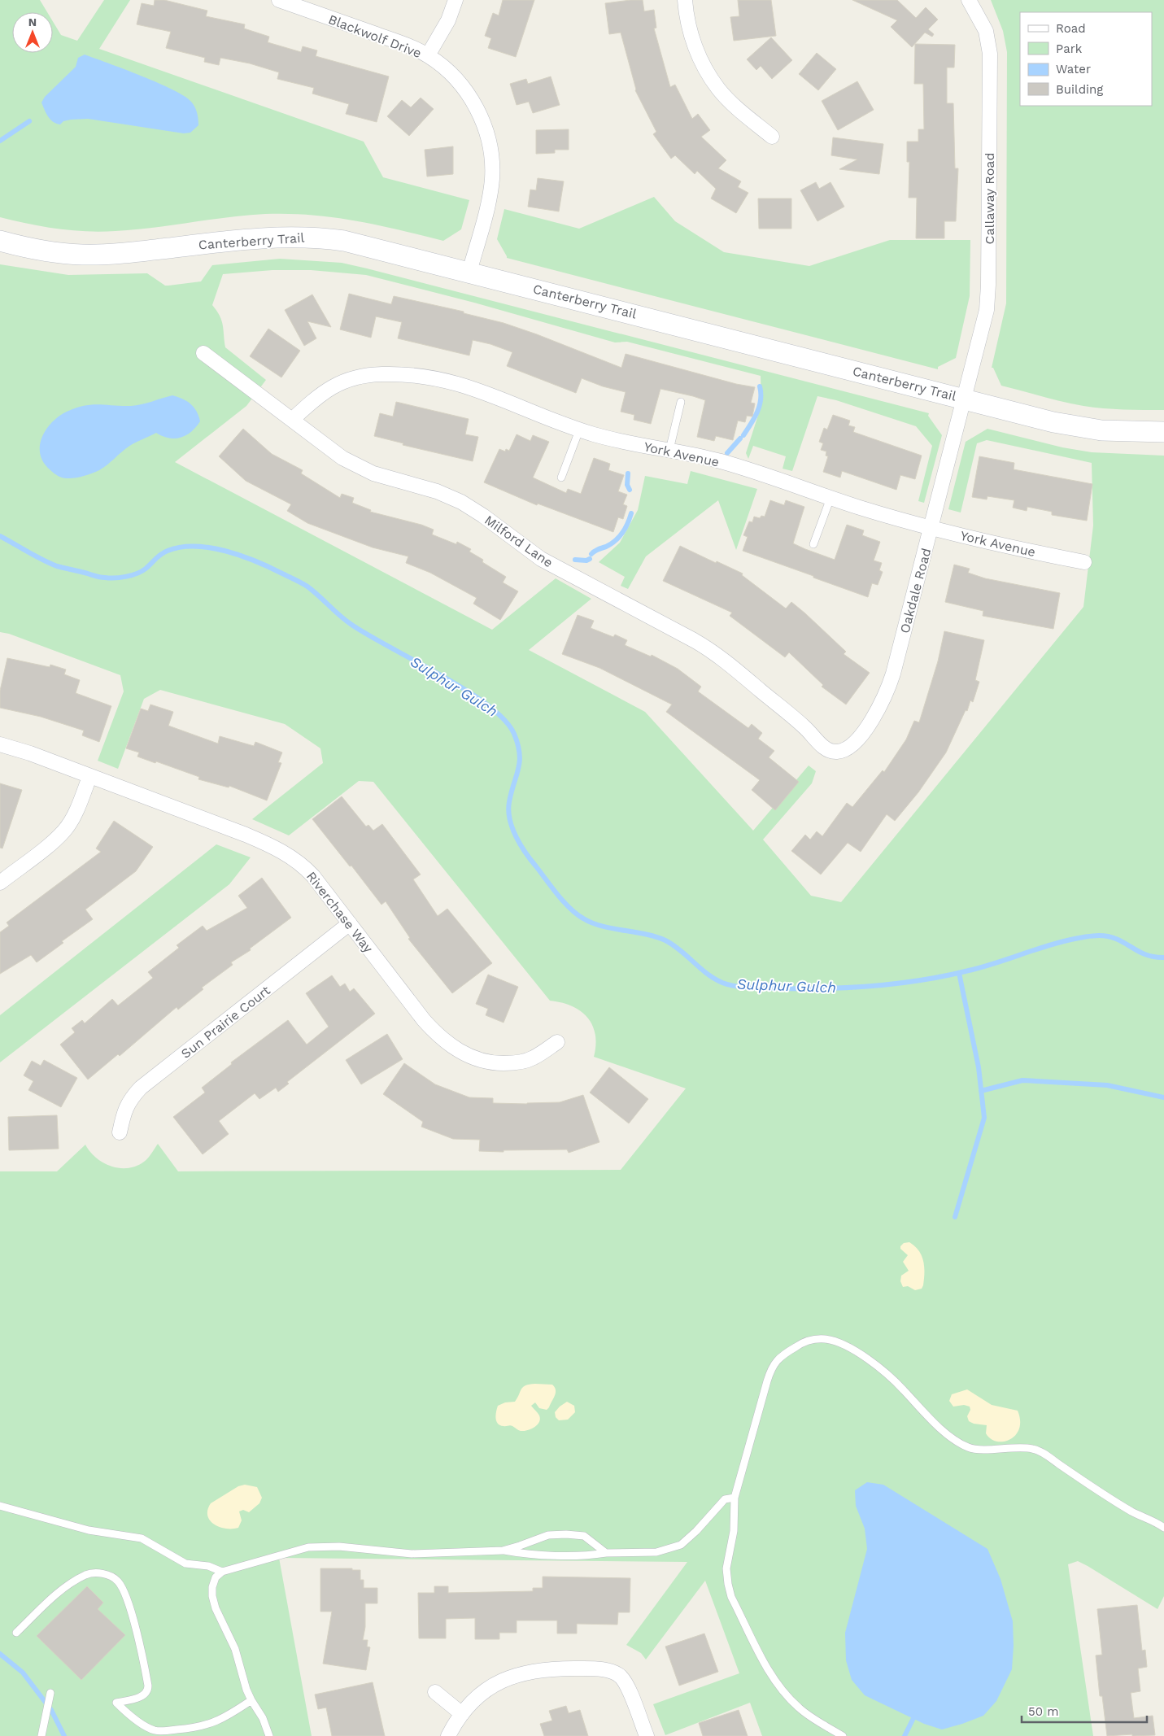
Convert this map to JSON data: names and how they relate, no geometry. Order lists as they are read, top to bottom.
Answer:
{
  "streets": {
    "street": [
      "Blackwolf Drive",
      "Callaway Road",
      "Canterberry Trail",
      "York Avenue",
      "Milford Lane",
      "Oakdale Road",
      "Riverchase Way",
      "Sun Prairie Court"
    ]
  },
  "crossings": [
    ["Blackwolf Drive", "Canterberry Trail"],
    ["Callaway Road", "Canterberry Trail"],
    ["Callaway Road", "Oakdale Road"],
    ["Canterberry Trail", "Oakdale Road"],
    ["York Avenue", "Milford Lane"],
    ["York Avenue", "Oakdale Road"],
    ["Milford Lane", "Oakdale Road"],
    ["Riverchase Way", "Sun Prairie Court"]
  ],
  "water": ["Sulphur Gulch"],
  "legend": [
    "Road",
    "Park",
    "Water",
    "Building"
  ],
  "scale_bar": "50 m",
  "north": "top"
}
